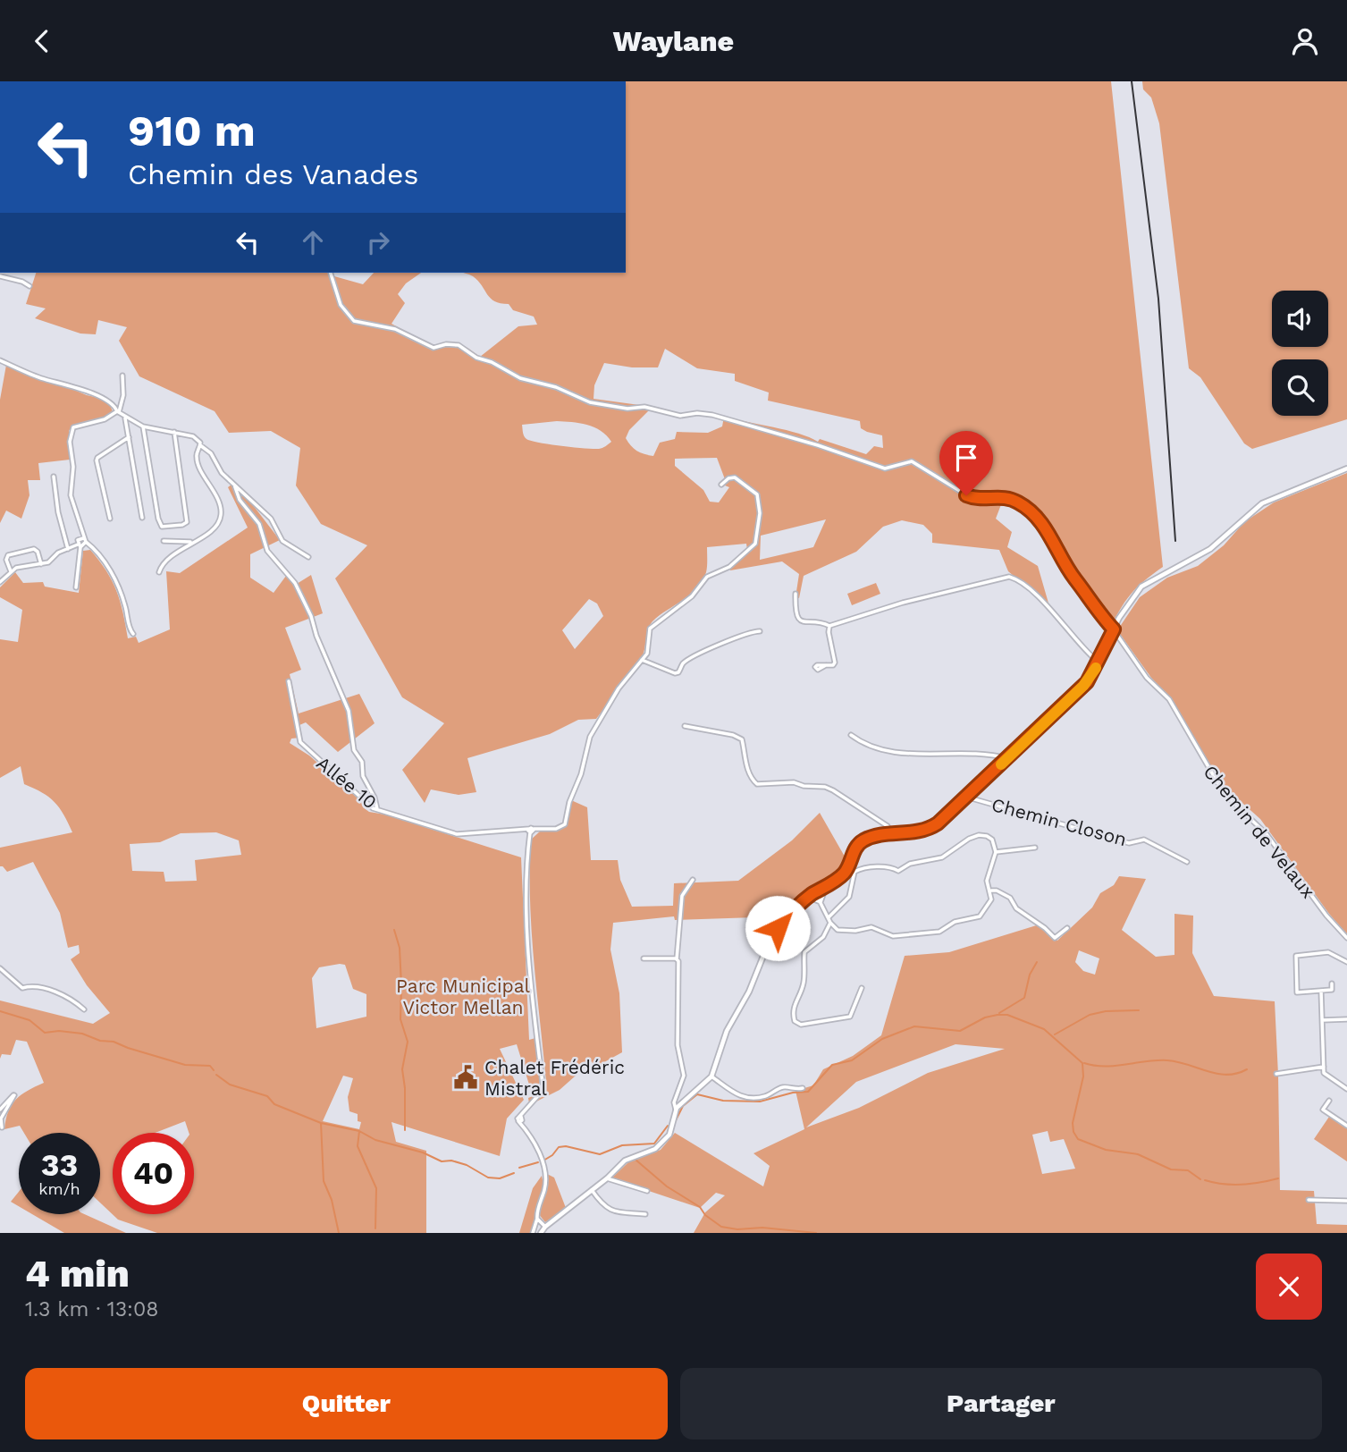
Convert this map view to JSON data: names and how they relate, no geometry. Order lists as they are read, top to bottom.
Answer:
{
  "streets": {
    "street": ["Allée 10", "Chemin Closon", "Chemin de Velaux"]
  },
  "parks": ["Parc Municipal Victor Mellan"],
  "places": {
    "public building": ["Chalet Frédéric Mistral"]
  },
  "page": {
    "header": "Waylane",
    "turn": ["910 m", "Chemin des Vanades"],
    "speed": "33 km/h",
    "limit": "40",
    "heading": ["4 min", "1.3 km · 13:08"],
    "buttons": ["Quitter", "Partager"]
  }
}
